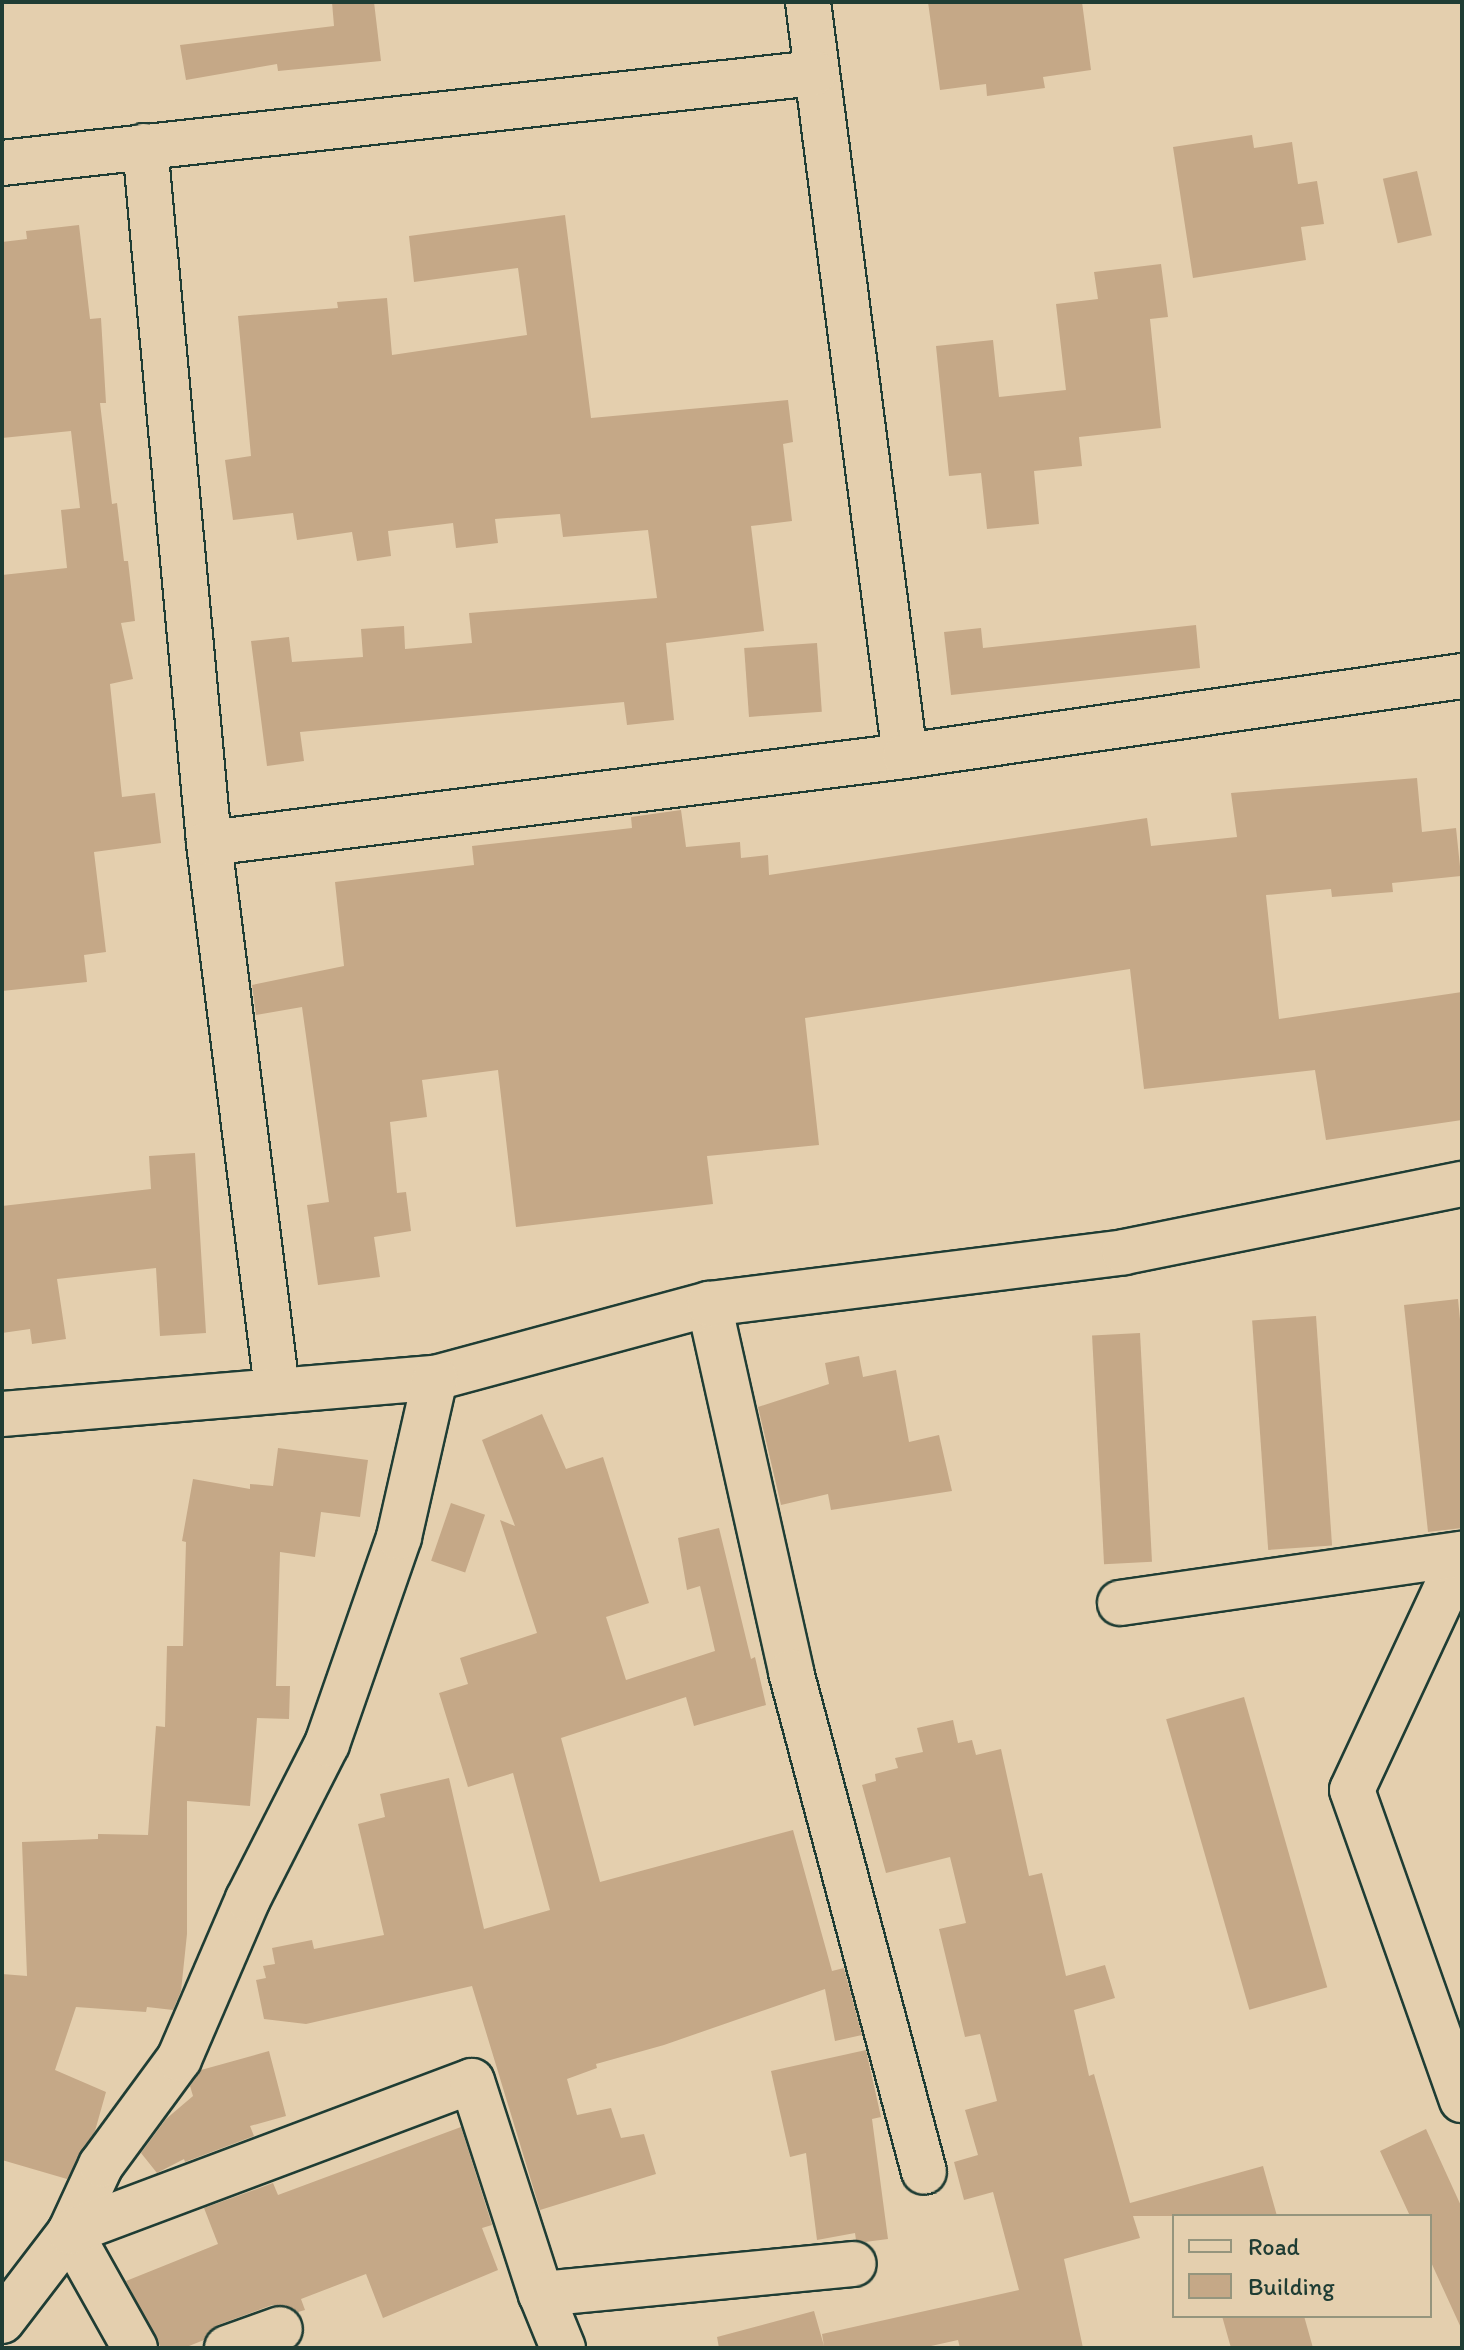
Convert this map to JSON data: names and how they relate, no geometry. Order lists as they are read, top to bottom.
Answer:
{
  "legend": ["Road", "Building"]
}
